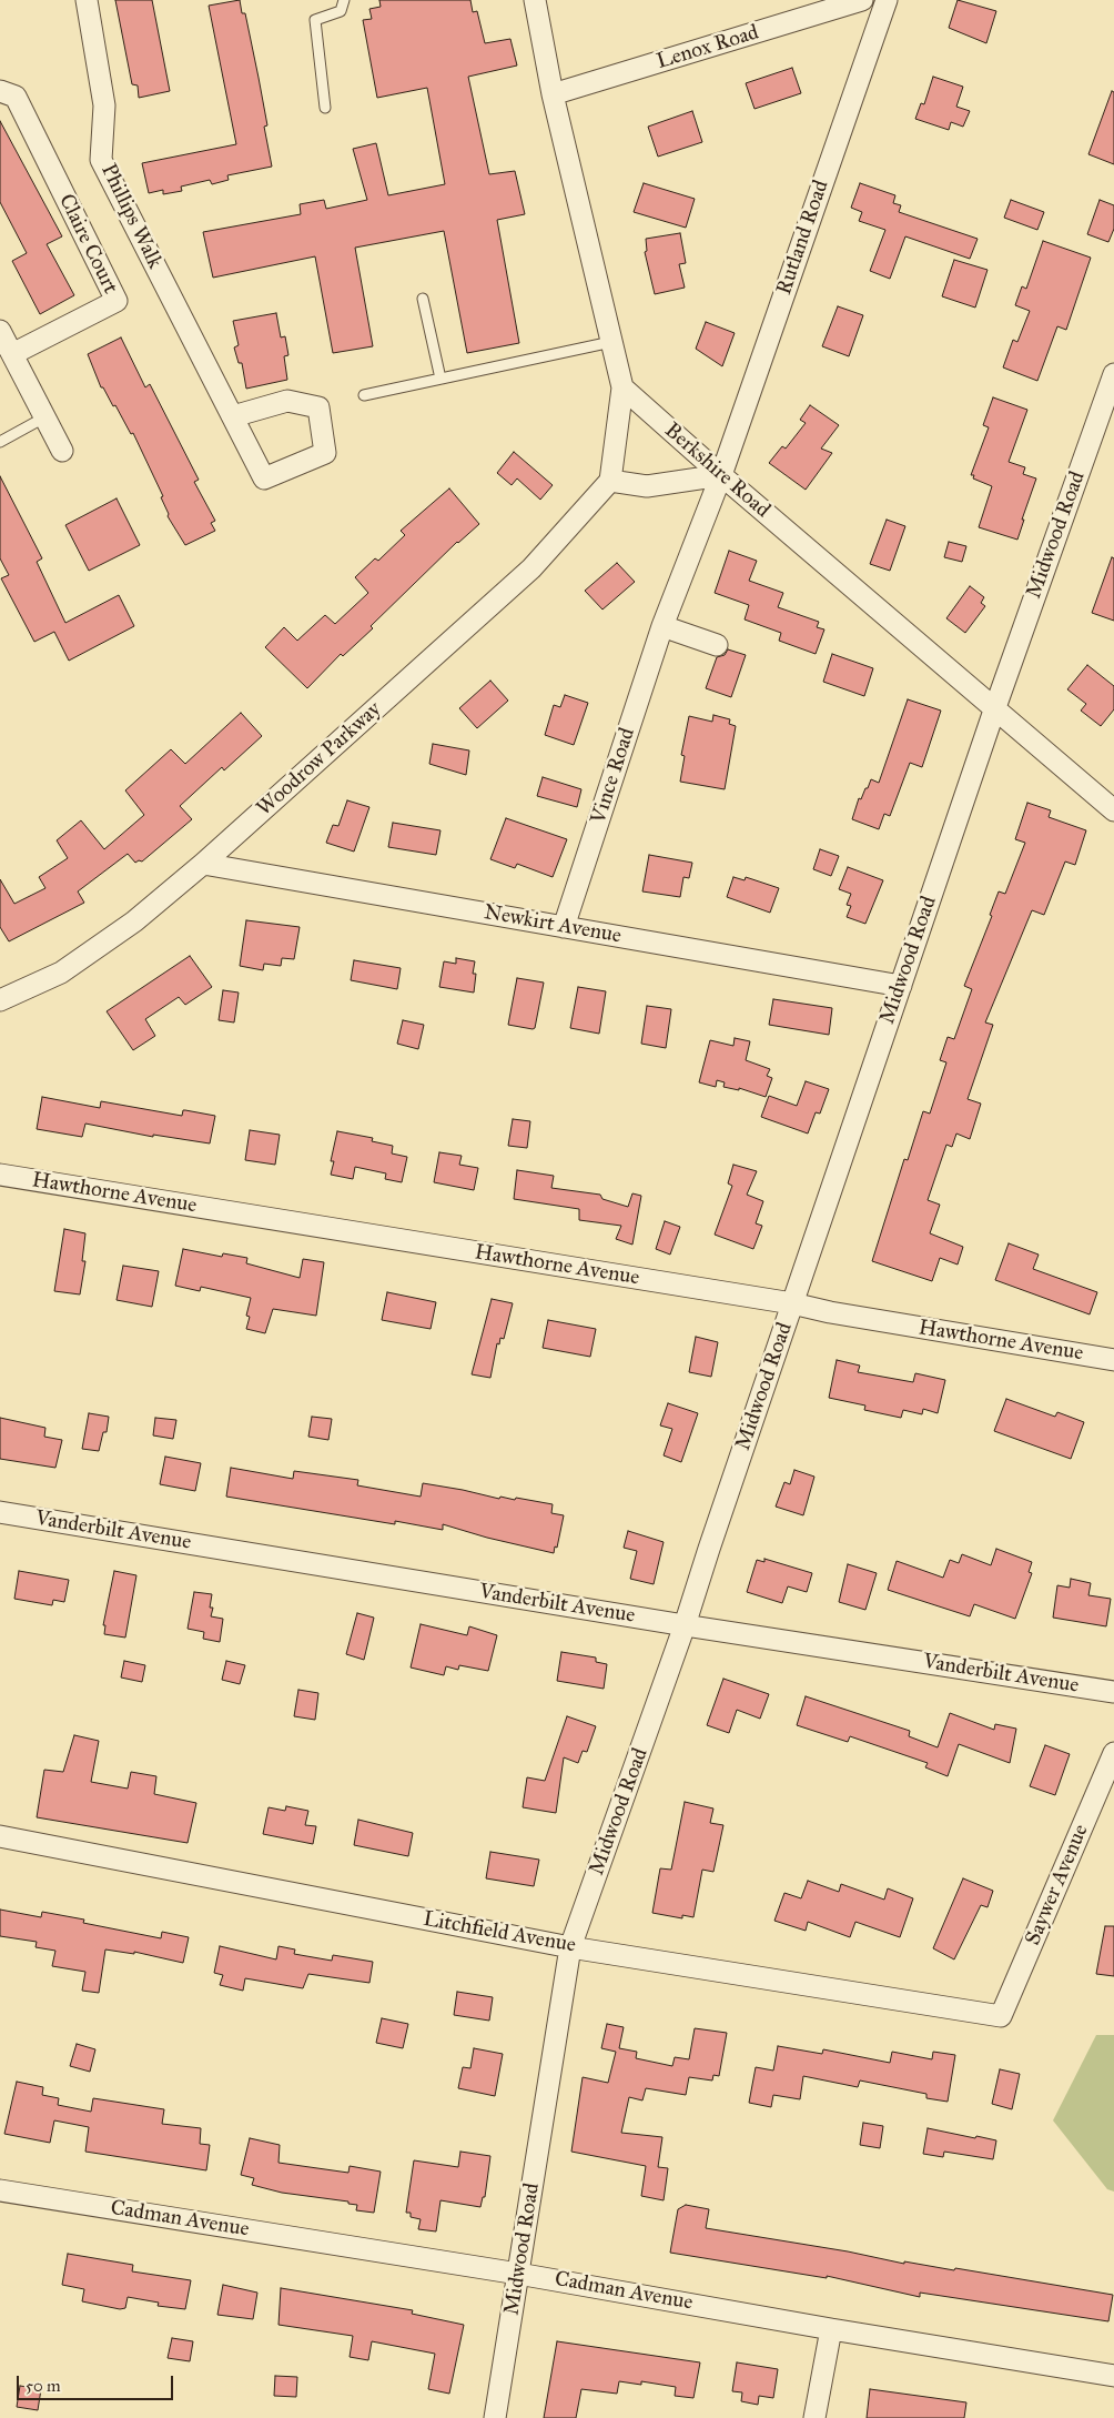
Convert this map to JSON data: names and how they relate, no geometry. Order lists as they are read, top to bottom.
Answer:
{
  "streets": {
    "street": [
      "Lenox Road",
      "Phillips Walk",
      "Rutland Road",
      "Claire Court",
      "Berkshire Road",
      "Midwood Road",
      "Woodrow Parkway",
      "Vince Road",
      "Newkirt Avenue",
      "Hawthorne Avenue",
      "Vanderbilt Avenue",
      "Saywer Avenue",
      "Litchfield Avenue",
      "Cadman Avenue"
    ]
  },
  "crossings": [
    ["Rutland Road", "Berkshire Road"],
    ["Rutland Road", "Vince Road"],
    ["Berkshire Road", "Midwood Road"],
    ["Berkshire Road", "Vince Road"],
    ["Midwood Road", "Newkirt Avenue"],
    ["Midwood Road", "Hawthorne Avenue"],
    ["Midwood Road", "Vanderbilt Avenue"],
    ["Midwood Road", "Litchfield Avenue"],
    ["Midwood Road", "Cadman Avenue"],
    ["Woodrow Parkway", "Newkirt Avenue"],
    ["Vince Road", "Newkirt Avenue"],
    ["Saywer Avenue", "Litchfield Avenue"]
  ],
  "scale_bar": "50 m"
}
